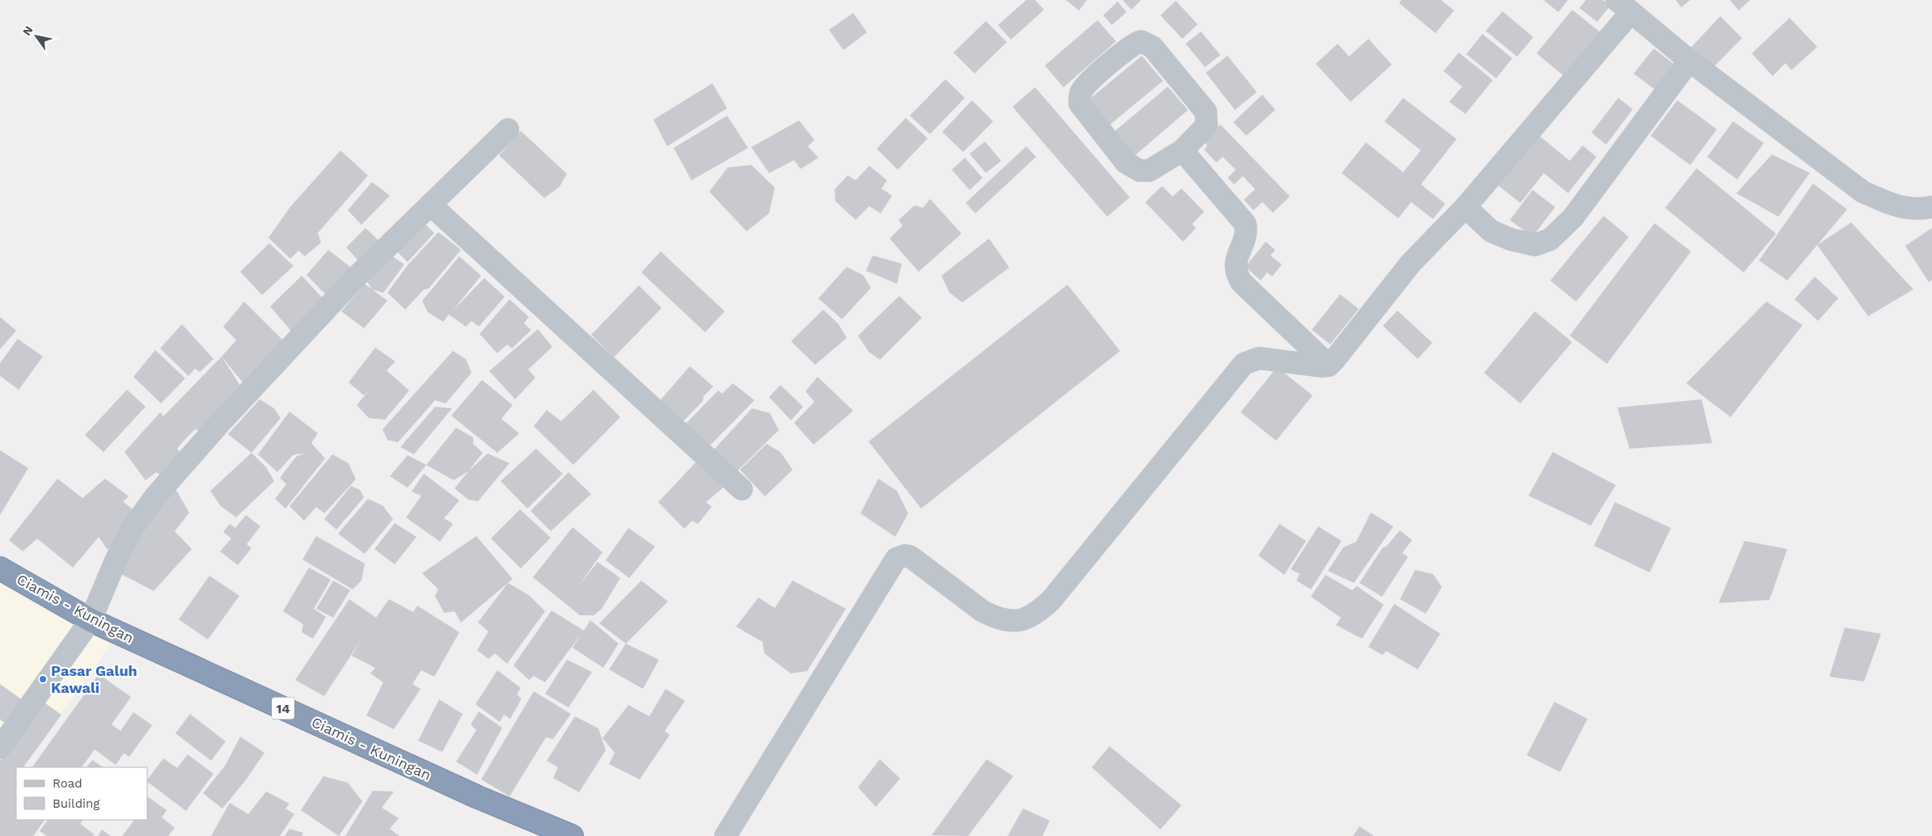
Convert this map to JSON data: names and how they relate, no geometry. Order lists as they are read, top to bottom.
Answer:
{
  "streets": {
    "highway": ["Ciamis - Kuningan", "14"]
  },
  "places": ["Pasar Galuh Kawali"],
  "legend": ["Road", "Building"],
  "north": "top left"
}
